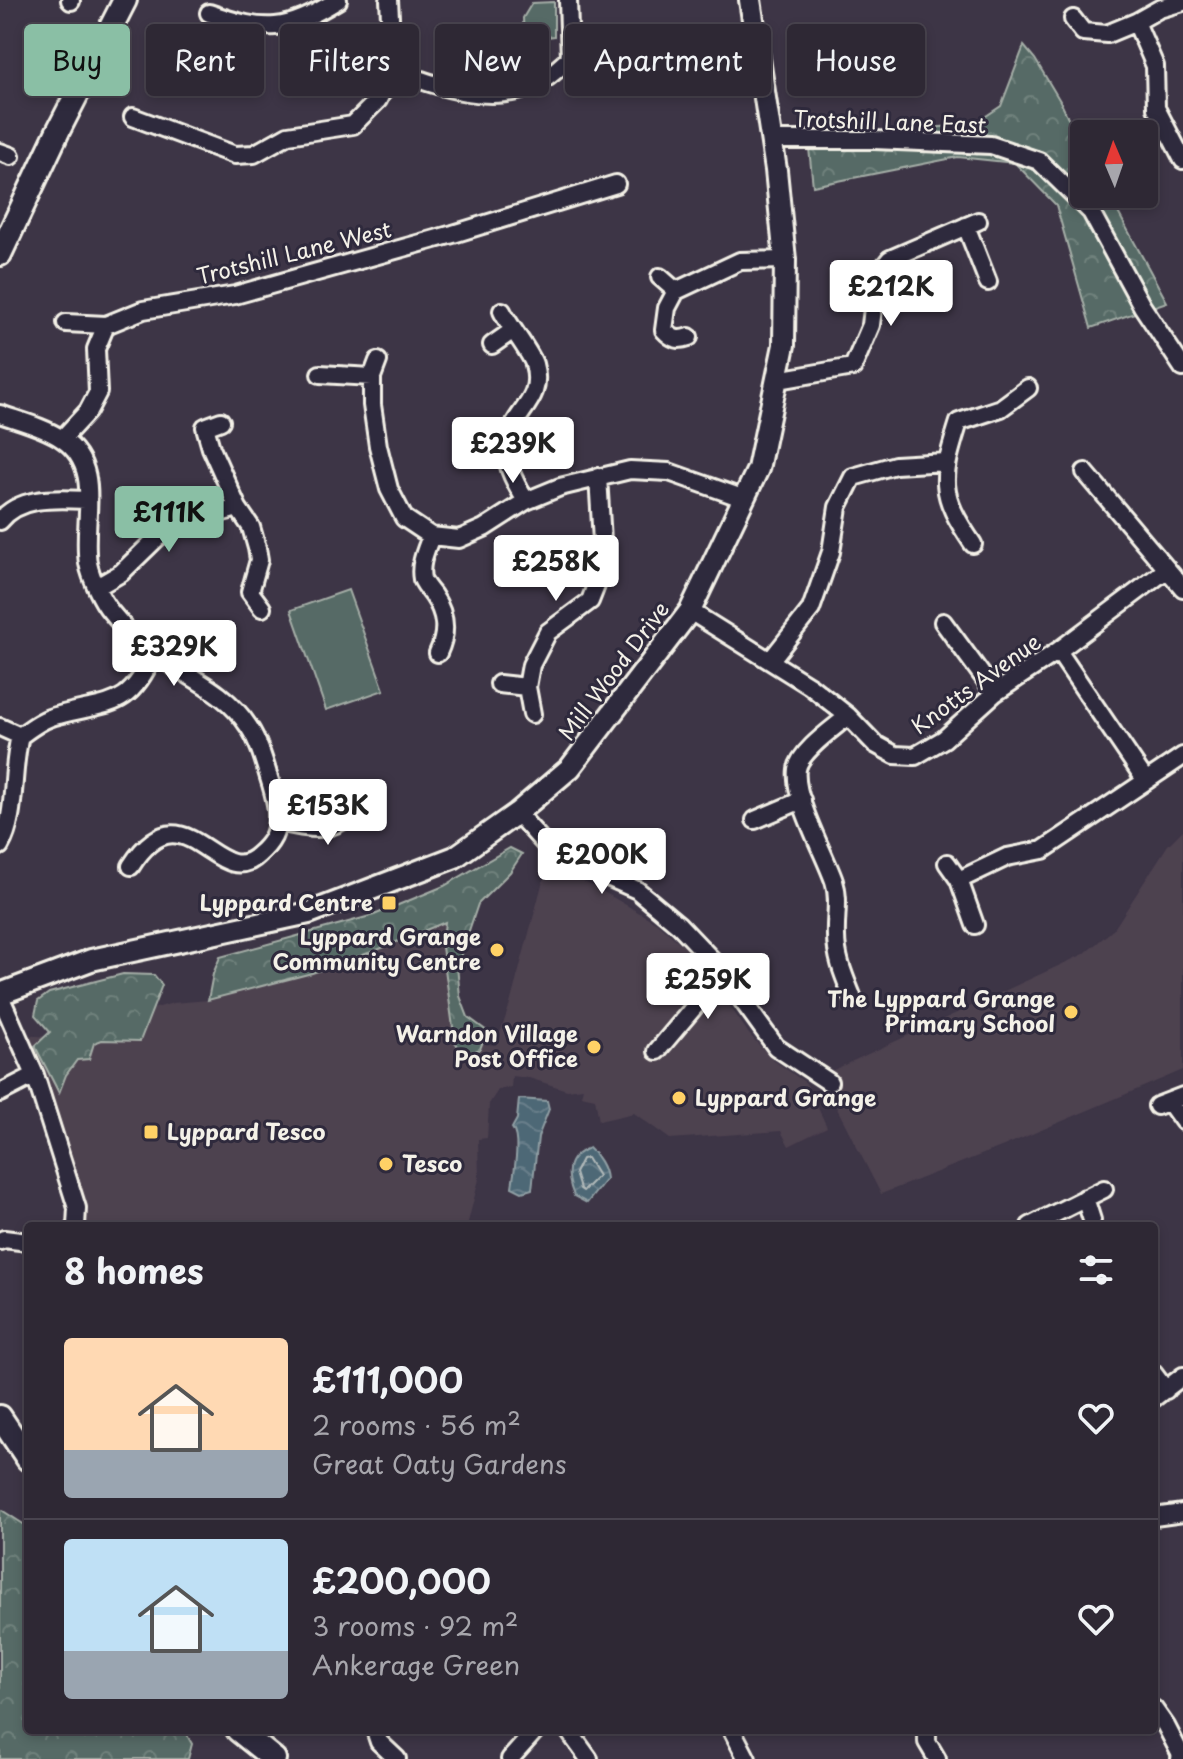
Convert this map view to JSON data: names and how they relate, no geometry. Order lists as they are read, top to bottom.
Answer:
{
  "streets": {
    "street": [
      "Trotshill Lane East",
      "Trotshill Lane West",
      "Mill Wood Drive",
      "Knotts Avenue"
    ]
  },
  "crossings": [
    ["Trotshill Lane East", "Mill Wood Drive"],
    ["Mill Wood Drive", "Knotts Avenue"]
  ],
  "places": {
    "transit": ["Lyppard Centre", "Lyppard Tesco"],
    "other": [
      "Lyppard Grange Community Centre",
      "The Lyppard Grange Primary School",
      "Warndon Village Post Office",
      "Lyppard Grange",
      "Tesco"
    ]
  },
  "north": "top",
  "page": {
    "chip": [
      "Buy",
      "Rent",
      "Filters",
      "New",
      "Apartment",
      "House"
    ],
    "price": [
      "£212K",
      "£239K",
      "£111K",
      "£258K",
      "£329K",
      "£153K",
      "£200K",
      "£259K"
    ],
    "heading": "8 homes",
    "list": [
      {
        "name": "£111,000",
        "note": "2 rooms · 56 m² · Great Oaty Gardens"
      },
      {
        "name": "£200,000",
        "note": "3 rooms · 92 m² · Ankerage Green"
      }
    ]
  }
}
